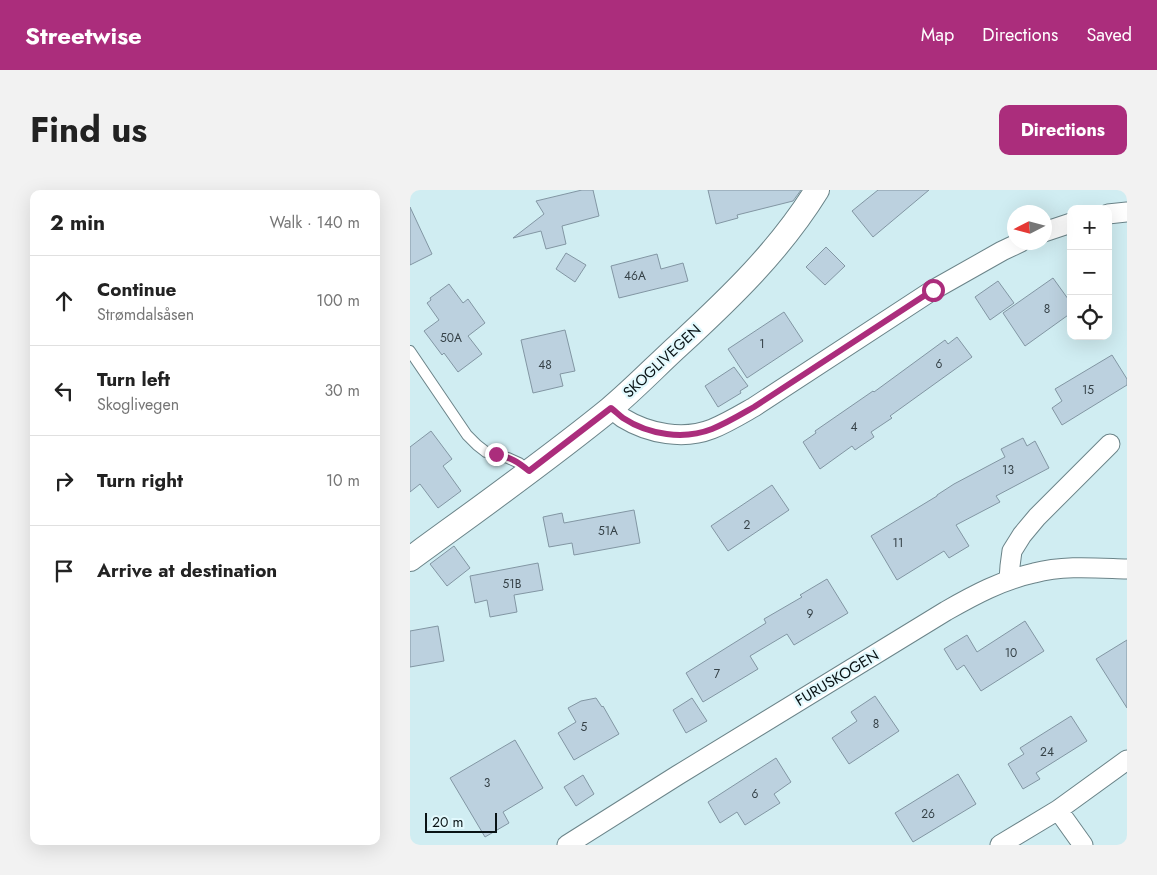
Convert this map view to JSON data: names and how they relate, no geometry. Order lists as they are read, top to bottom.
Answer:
{
  "streets": {
    "street": ["SKOGLIVEGEN", "FURUSKOGEN"]
  },
  "house_numbers": [
    "46A",
    "8",
    "50A",
    "1",
    "6",
    "48",
    "15",
    "4",
    "13",
    "2",
    "51A",
    "11",
    "51B",
    "9",
    "10",
    "7",
    "8",
    "5",
    "24",
    "3",
    "6",
    "26"
  ],
  "scale_bar": "20 m",
  "north": "left",
  "page": {
    "header": "Streetwise",
    "nav": ["Map", "Directions", "Saved"],
    "title": "Find us",
    "buttons": "Directions",
    "heading": ["2 min", "Walk · 140 m"],
    "map_buttons": ["+", "−"],
    "list": [
      ["Continue", "Strømdalsåsen", "100 m"],
      ["Turn left", "Skoglivegen", "30 m"],
      ["Turn right", "10 m"],
      "Arrive at destination"
    ],
    "scale": "20 m"
  }
}
